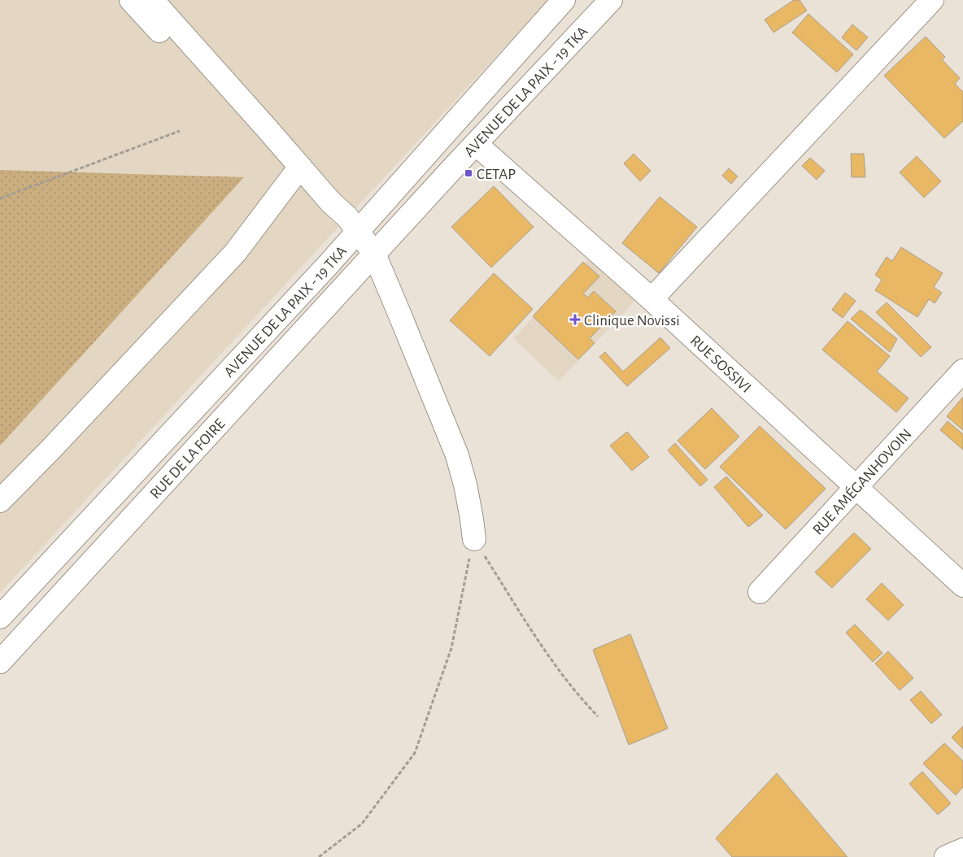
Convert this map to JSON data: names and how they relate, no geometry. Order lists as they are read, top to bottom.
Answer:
{
  "streets": {
    "main road": [
      "AVENUE DE LA PAIX - 19 TKA",
      "RUE SOSSIVI",
      "RUE DE LA FOIRE",
      "RUE AMÉGANHOVOIN"
    ]
  },
  "crossings": [
    ["AVENUE DE LA PAIX - 19 TKA", "RUE SOSSIVI"],
    ["AVENUE DE LA PAIX - 19 TKA", "RUE DE LA FOIRE"],
    ["RUE SOSSIVI", "RUE AMÉGANHOVOIN"]
  ],
  "places": {
    "transit": ["CETAP"],
    "health": ["Clinique Novissi"]
  }
}
